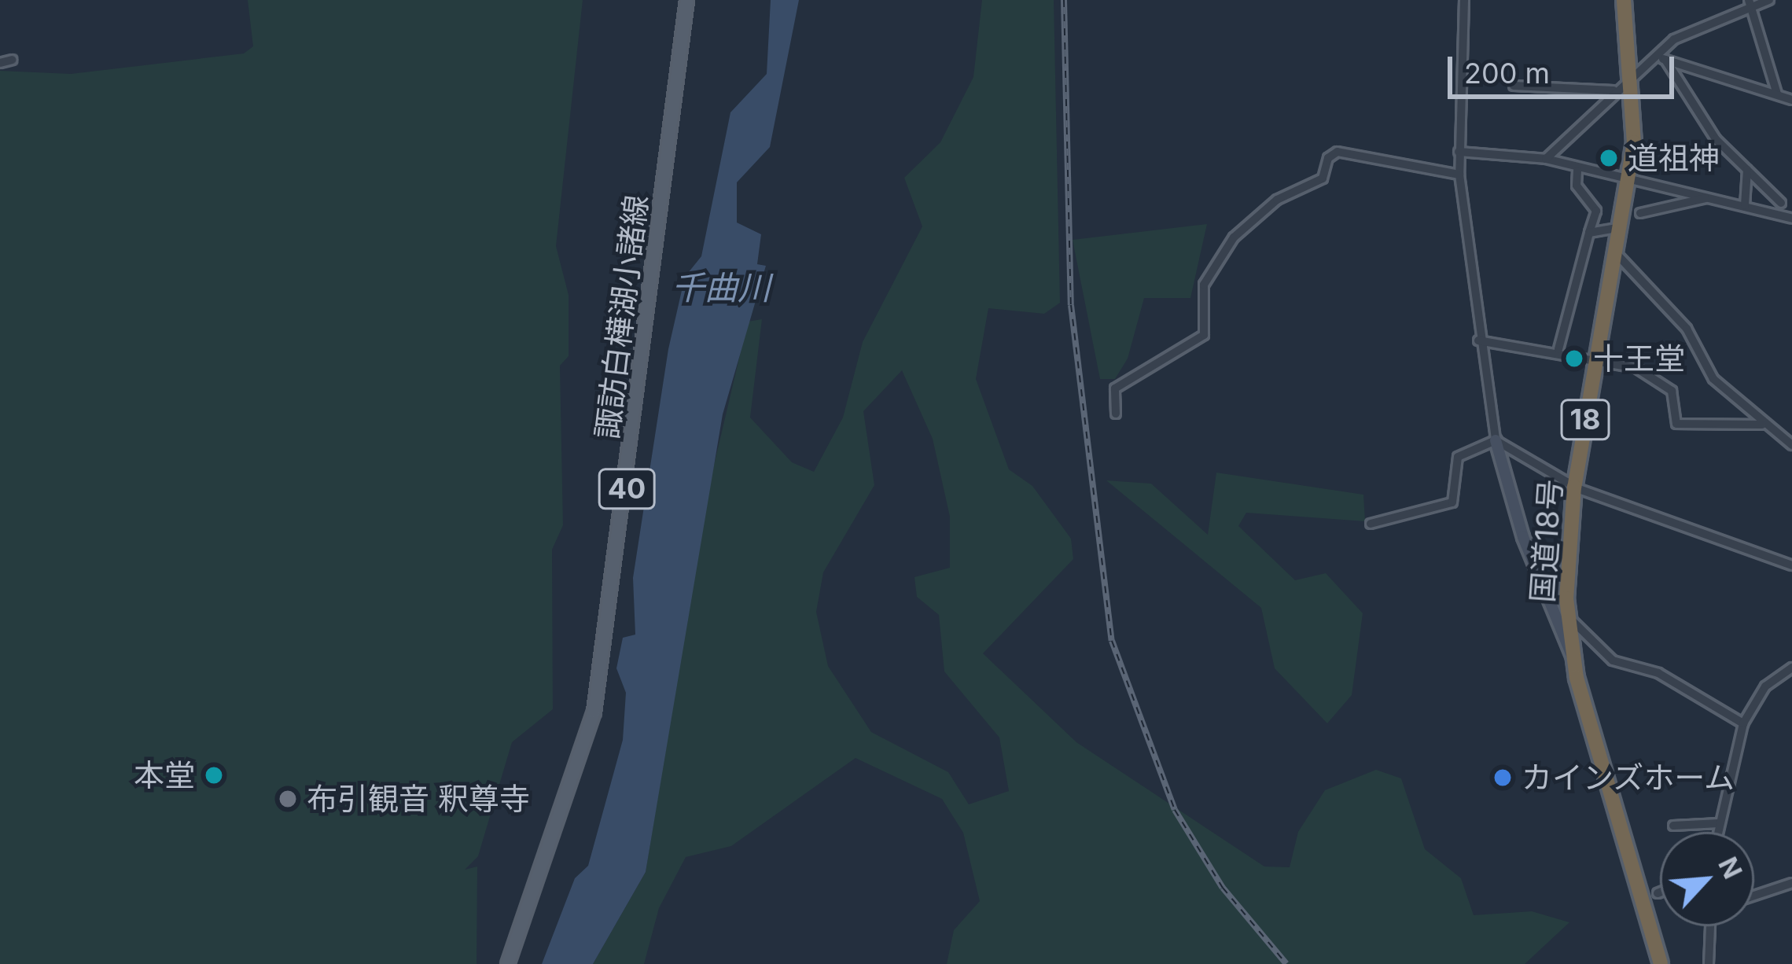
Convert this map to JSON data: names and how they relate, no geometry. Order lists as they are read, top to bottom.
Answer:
{
  "streets": {
    "highway": ["18", "国道18号"],
    "main road": ["諏訪白樺湖小諸線", "40"]
  },
  "water": ["千曲川"],
  "places": [
    "道祖神",
    "十王堂",
    "本堂",
    "カインズホーム",
    "布引観音 釈尊寺"
  ],
  "scale_bar": "200 m",
  "north": "top right"
}
